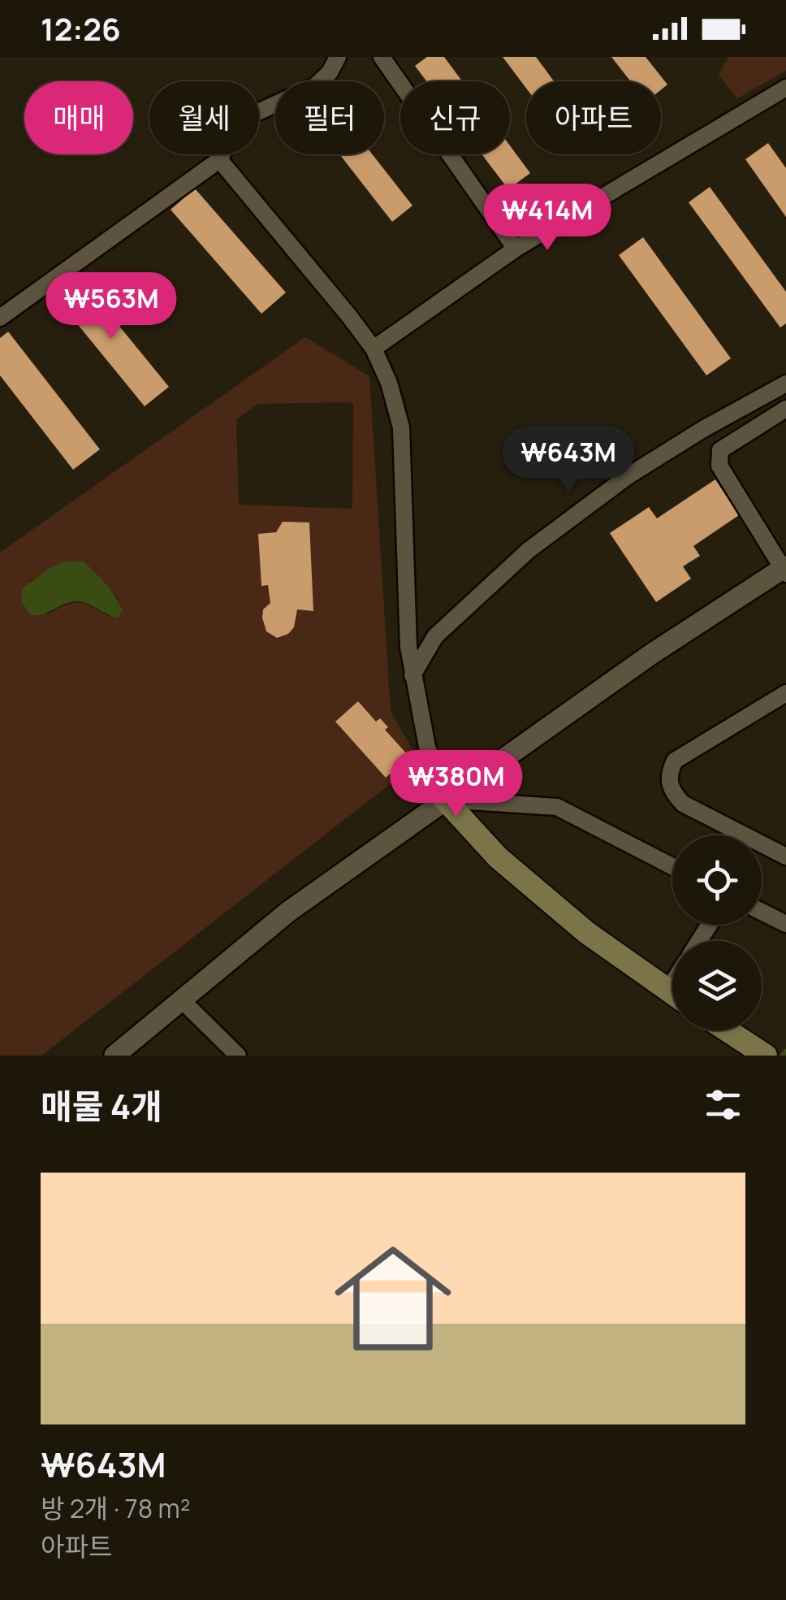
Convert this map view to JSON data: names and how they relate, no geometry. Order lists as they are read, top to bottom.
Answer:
{
  "page": {
    "status": "12:26",
    "chip": [
      "매매",
      "월세",
      "필터",
      "신규",
      "아파트"
    ],
    "price": [
      "₩414M",
      "₩563M",
      "₩643M",
      "₩380M"
    ],
    "heading": "매물 4개",
    "list": [
      {
        "name": "₩643M",
        "note": "방 2개 · 78 m² · 아파트"
      }
    ]
  }
}
